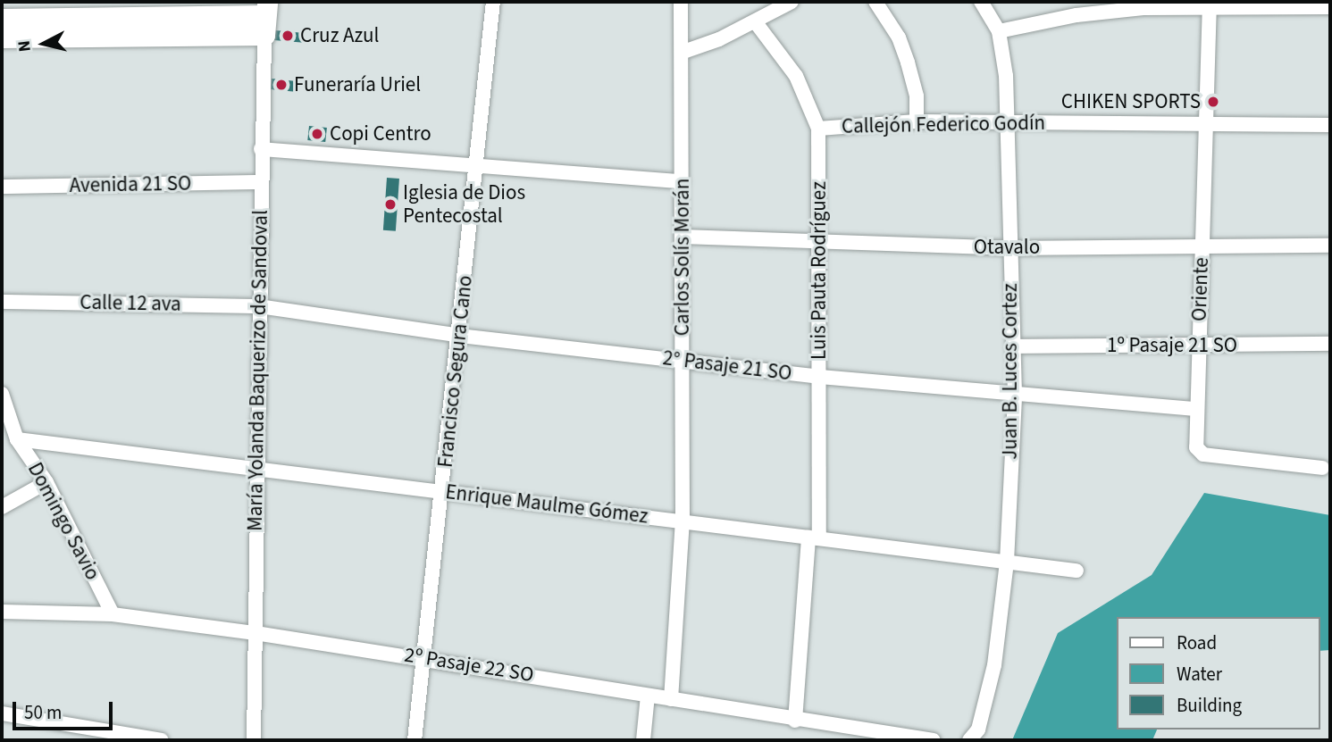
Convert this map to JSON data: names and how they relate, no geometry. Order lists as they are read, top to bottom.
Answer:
{
  "streets": {
    "street": [
      "Callejón Federico Godín",
      "Avenida 21 SO",
      "Otavalo",
      "Carlos Solís Morán",
      "Luis Pauta Rodríguez",
      "Oriente",
      "Calle 12 ava",
      "1º Pasaje 21 SO",
      "2° Pasaje 21 SO",
      "María Yolanda Baquerizo de Sandoval",
      "Francisco Segura Cano",
      "Juan B. Luces Cortez",
      "Enrique Maulme Gómez",
      "Domingo Savio",
      "2º Pasaje 22 SO"
    ]
  },
  "crossings": [
    ["Callejón Federico Godín", "Luis Pauta Rodríguez"],
    ["Callejón Federico Godín", "Oriente"],
    ["Callejón Federico Godín", "Juan B. Luces Cortez"],
    ["Avenida 21 SO", "María Yolanda Baquerizo de Sandoval"],
    ["Otavalo", "Carlos Solís Morán"],
    ["Otavalo", "Luis Pauta Rodríguez"],
    ["Otavalo", "Oriente"],
    ["Otavalo", "Juan B. Luces Cortez"],
    ["Carlos Solís Morán", "2° Pasaje 21 SO"],
    ["Carlos Solís Morán", "Enrique Maulme Gómez"],
    ["Carlos Solís Morán", "2º Pasaje 22 SO"],
    ["Luis Pauta Rodríguez", "2° Pasaje 21 SO"],
    ["Luis Pauta Rodríguez", "Enrique Maulme Gómez"],
    ["Luis Pauta Rodríguez", "2º Pasaje 22 SO"],
    ["Oriente", "1º Pasaje 21 SO"],
    ["Oriente", "2° Pasaje 21 SO"],
    ["Calle 12 ava", "2° Pasaje 21 SO"],
    ["Calle 12 ava", "María Yolanda Baquerizo de Sandoval"],
    ["1º Pasaje 21 SO", "Juan B. Luces Cortez"],
    ["2° Pasaje 21 SO", "María Yolanda Baquerizo de Sandoval"],
    ["2° Pasaje 21 SO", "Francisco Segura Cano"],
    ["2° Pasaje 21 SO", "Juan B. Luces Cortez"],
    ["María Yolanda Baquerizo de Sandoval", "Enrique Maulme Gómez"],
    ["María Yolanda Baquerizo de Sandoval", "2º Pasaje 22 SO"],
    ["Francisco Segura Cano", "Enrique Maulme Gómez"],
    ["Francisco Segura Cano", "2º Pasaje 22 SO"],
    ["Juan B. Luces Cortez", "Enrique Maulme Gómez"],
    ["Enrique Maulme Gómez", "Domingo Savio"],
    ["Domingo Savio", "2º Pasaje 22 SO"]
  ],
  "places": [
    "Cruz Azul",
    "Funeraría Uriel",
    "CHIKEN SPORTS",
    "Copi Centro",
    "Iglesia de Dios Pentecostal"
  ],
  "legend": ["Road", "Water", "Building"],
  "scale_bar": "50 m",
  "north": "left"
}
